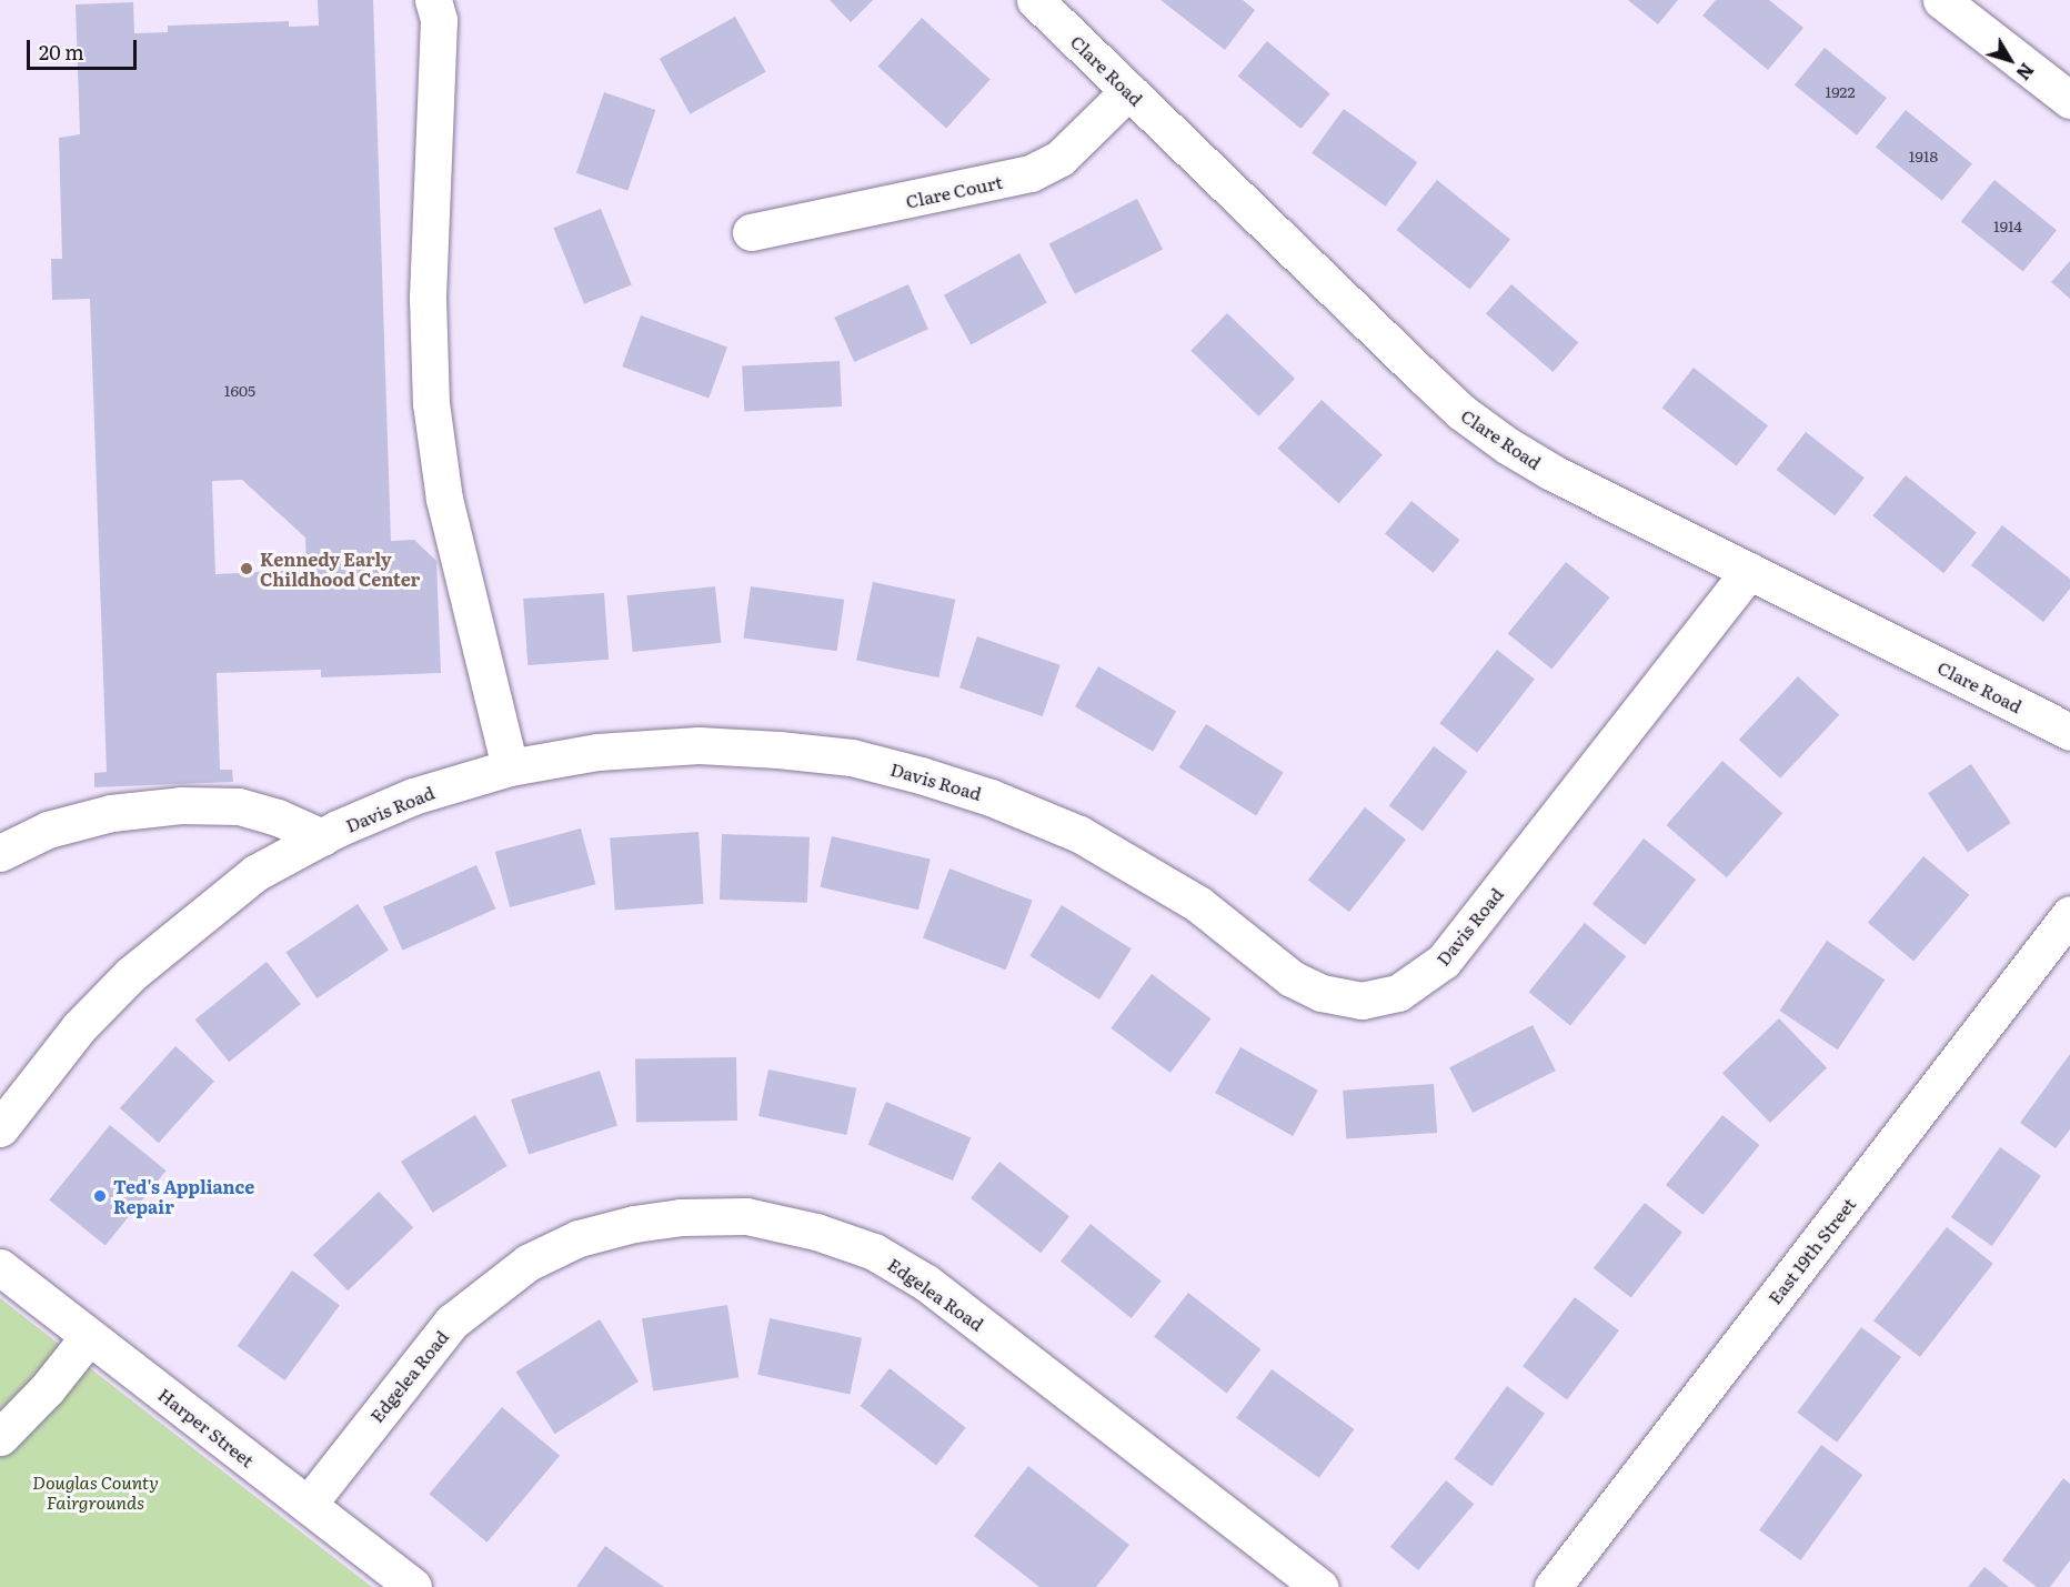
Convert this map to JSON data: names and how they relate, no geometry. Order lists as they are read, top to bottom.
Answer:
{
  "streets": {
    "street": [
      "Clare Road",
      "Clare Court",
      "Davis Road",
      "East 19th Street",
      "Edgelea Road",
      "Harper Street"
    ]
  },
  "crossings": [
    ["Clare Road", "Clare Court"],
    ["Clare Road", "Davis Road"],
    ["Edgelea Road", "Harper Street"]
  ],
  "parks": ["Douglas County Fairgrounds"],
  "places": ["Kennedy Early Childhood Center", "Ted's Appliance Repair"],
  "house_numbers": [
    "1922",
    "1918",
    "1914",
    "1605"
  ],
  "scale_bar": "20 m",
  "north": "bottom right"
}
